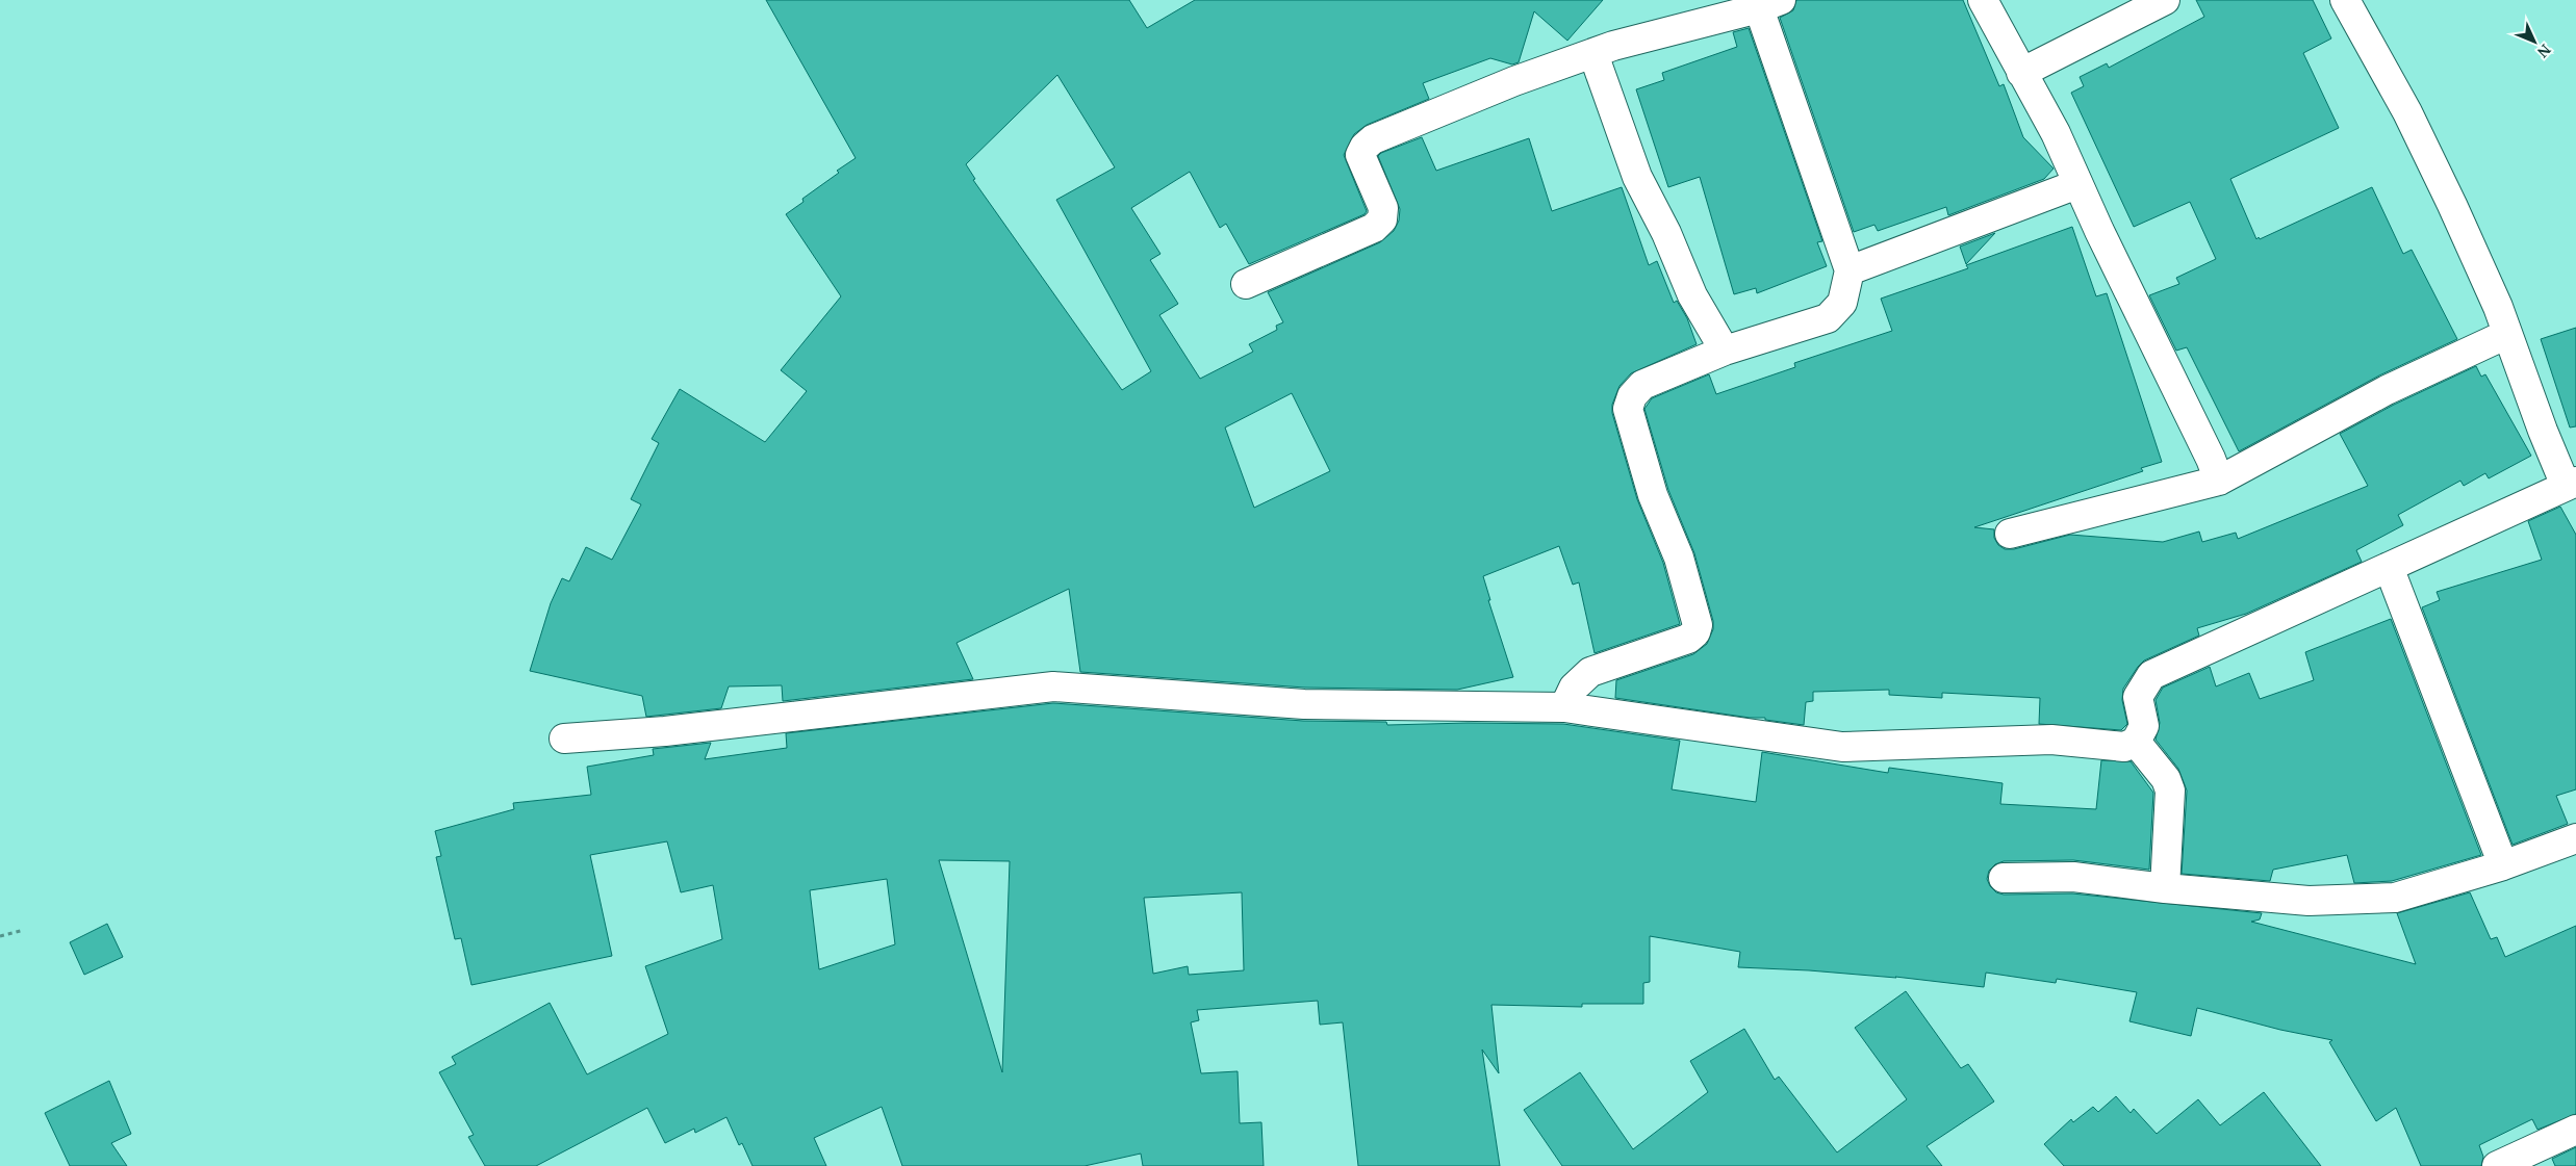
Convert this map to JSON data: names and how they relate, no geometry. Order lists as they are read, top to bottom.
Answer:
{
  "north": "bottom right"
}
